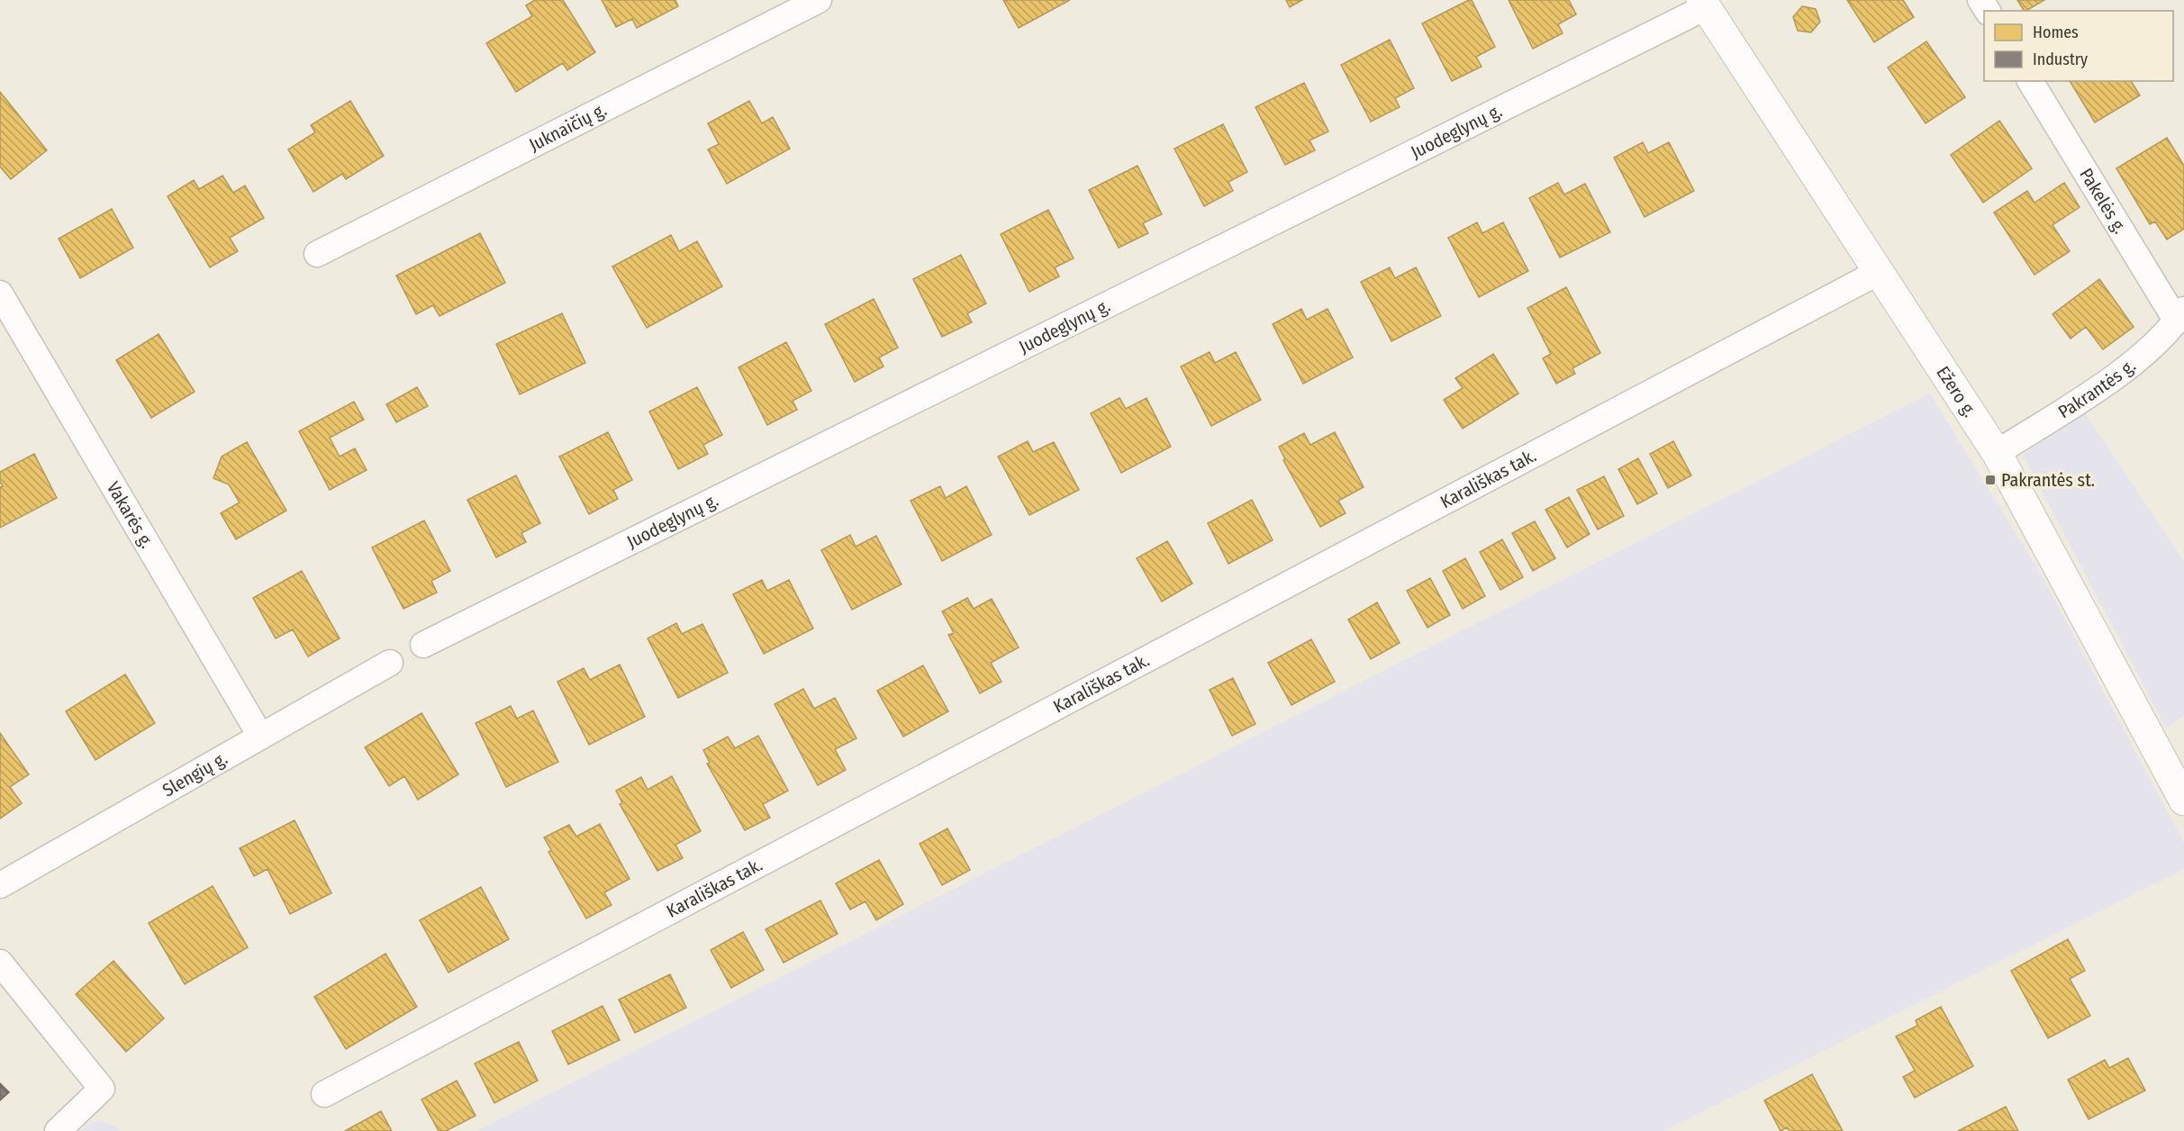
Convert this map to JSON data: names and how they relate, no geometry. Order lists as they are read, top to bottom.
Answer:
{
  "streets": {
    "main road": ["Ežero g."],
    "street": [
      "Juknaičių g.",
      "Juodeglynų g.",
      "Pakelės g.",
      "Pakrantės g.",
      "Karališkas tak.",
      "Vakarės g.",
      "Slengių g."
    ]
  },
  "crossings": [
    ["Juodeglynų g.", "Ežero g."],
    ["Pakelės g.", "Pakrantės g."],
    ["Pakrantės g.", "Ežero g."],
    ["Ežero g.", "Karališkas tak."],
    ["Vakarės g.", "Slengių g."]
  ],
  "places": {
    "transit": ["Pakrantės st."]
  },
  "legend": ["Homes", "Industry"]
}
